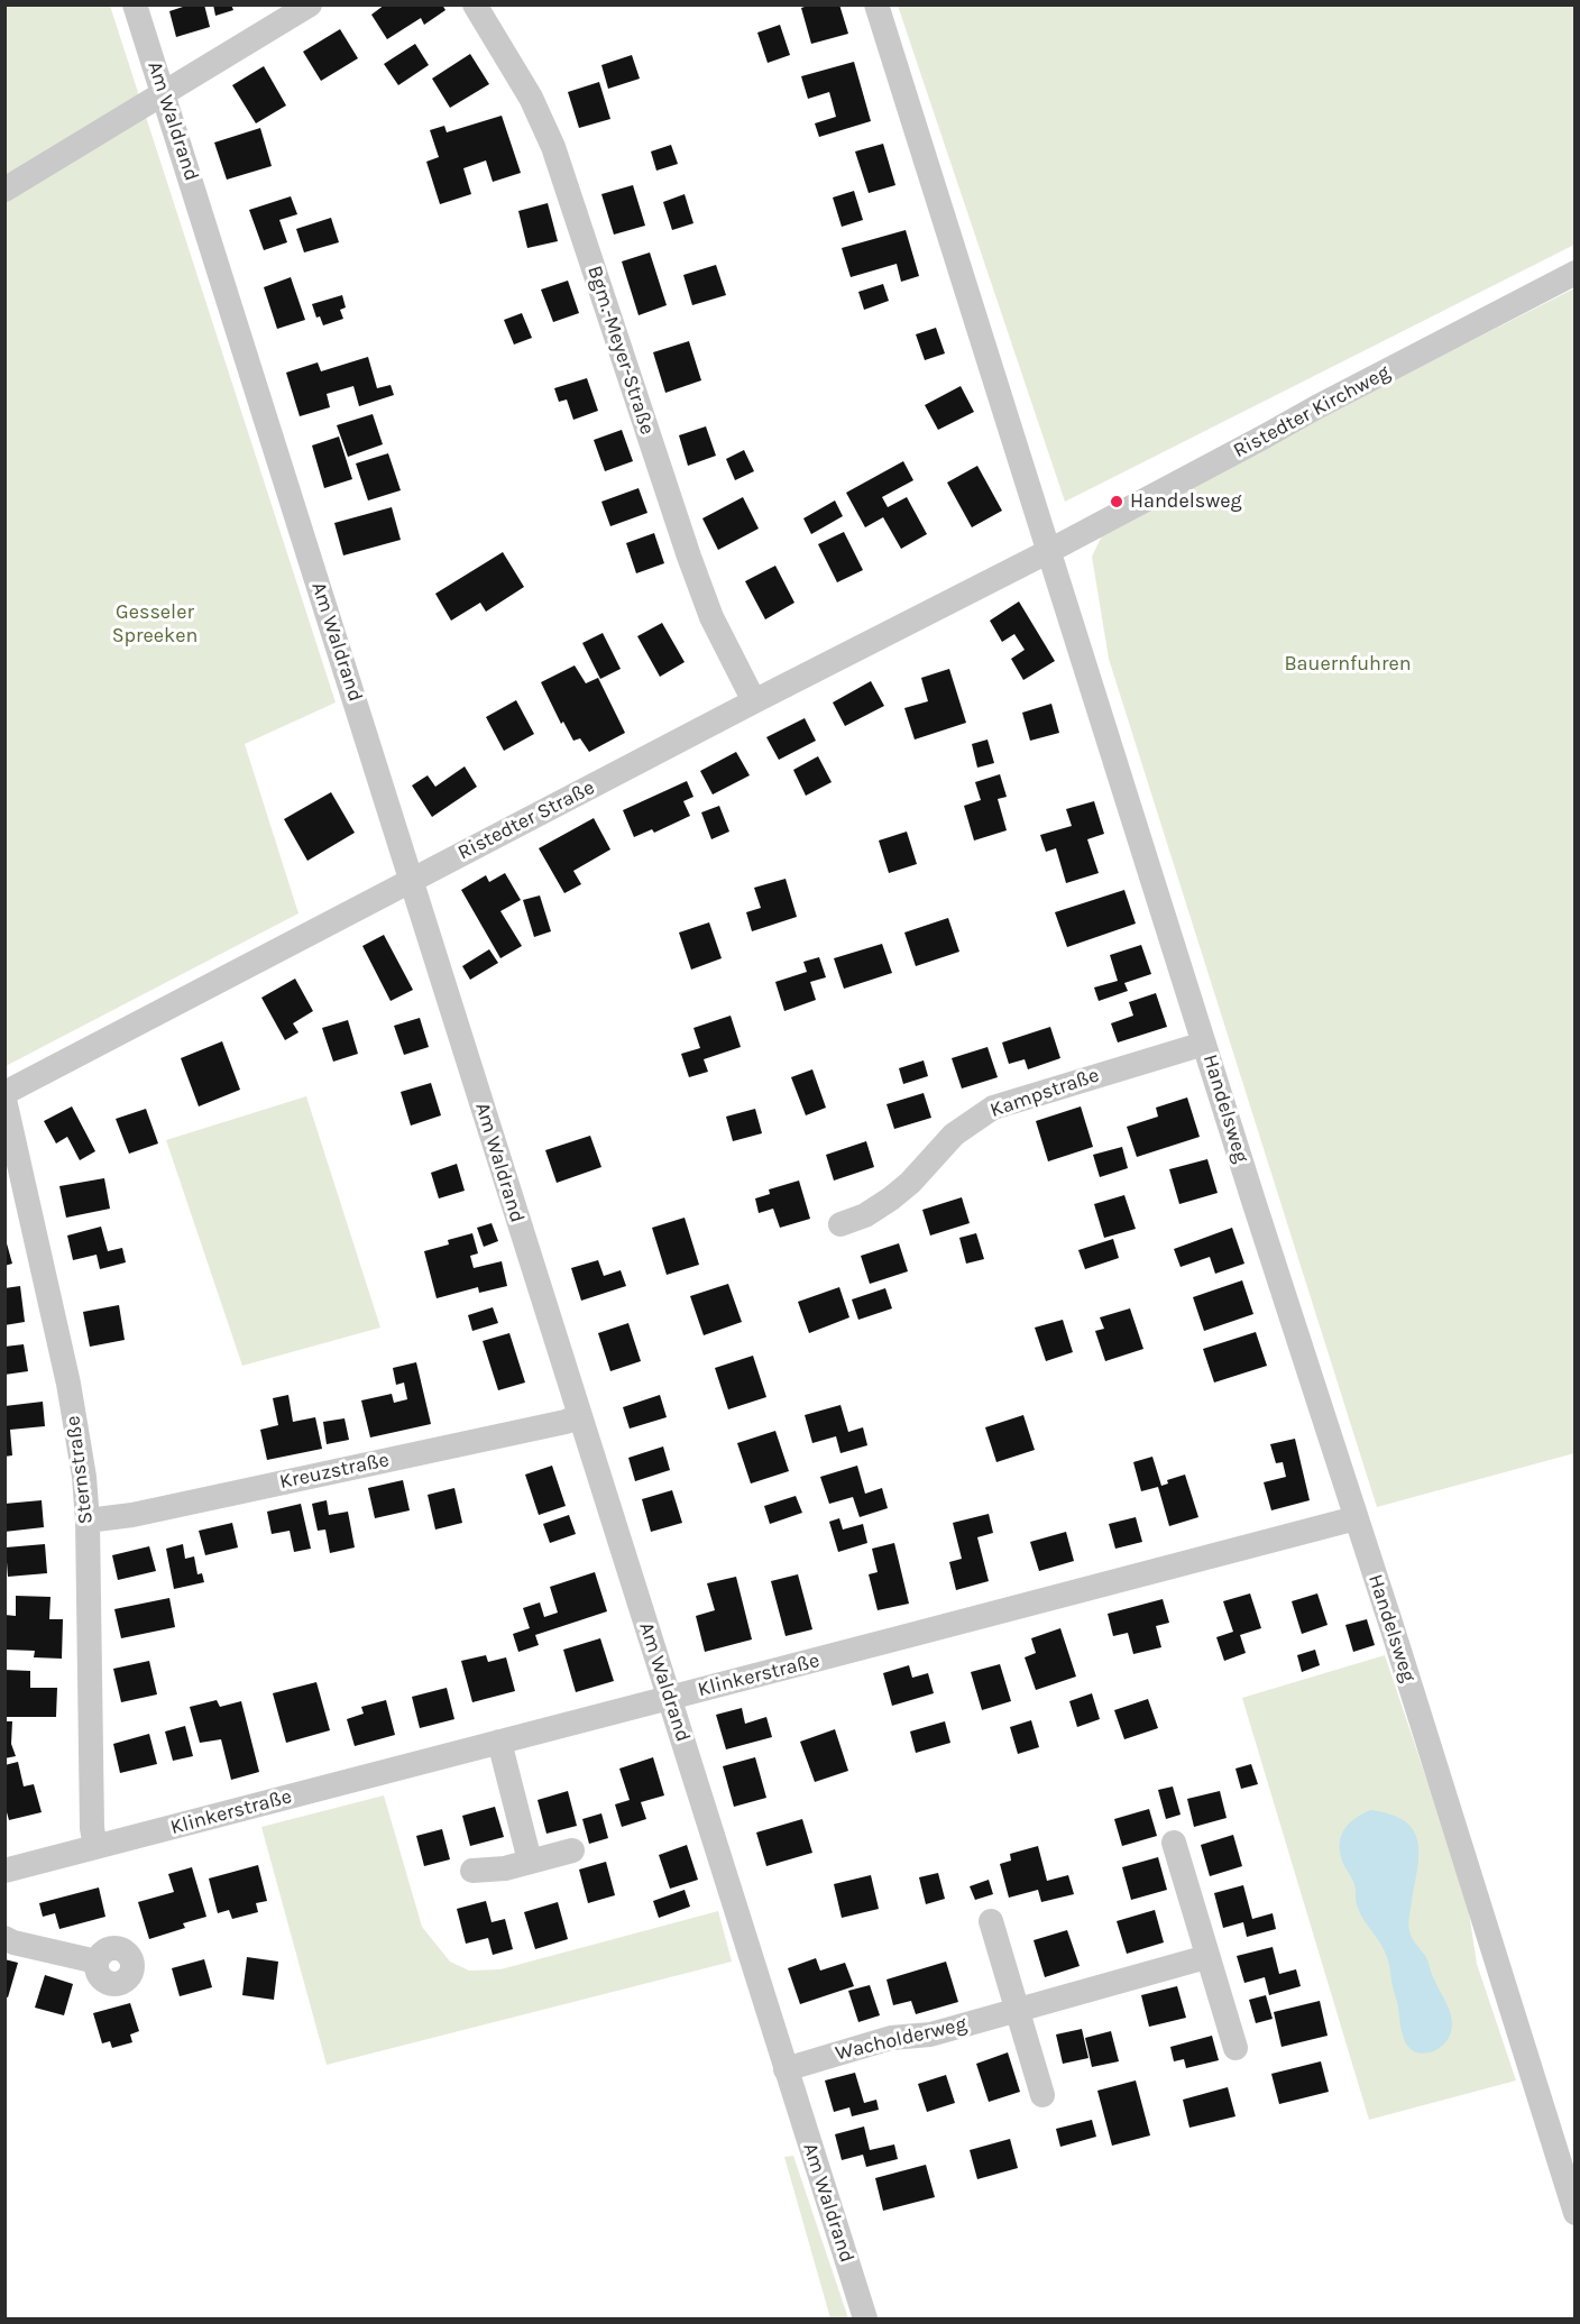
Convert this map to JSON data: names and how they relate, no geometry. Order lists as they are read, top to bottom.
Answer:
{
  "streets": {
    "street": [
      "Am Waldrand",
      "Bgm.-Meyer-Straße",
      "Ristedter Kirchweg",
      "Ristedter Straße",
      "Kampstraße",
      "Handelsweg",
      "Sternstraße",
      "Kreuzstraße",
      "Klinkerstraße",
      "Wacholderweg"
    ]
  },
  "crossings": [
    ["Am Waldrand", "Ristedter Straße"],
    ["Am Waldrand", "Kreuzstraße"],
    ["Am Waldrand", "Klinkerstraße"],
    ["Am Waldrand", "Wacholderweg"],
    ["Bgm.-Meyer-Straße", "Ristedter Straße"],
    ["Ristedter Kirchweg", "Ristedter Straße"],
    ["Ristedter Kirchweg", "Handelsweg"],
    ["Ristedter Straße", "Handelsweg"],
    ["Kampstraße", "Handelsweg"],
    ["Handelsweg", "Klinkerstraße"],
    ["Sternstraße", "Kreuzstraße"],
    ["Sternstraße", "Klinkerstraße"]
  ],
  "parks": ["Gesseler Spreeken", "Bauernfuhren"],
  "places": ["Handelsweg"]
}
